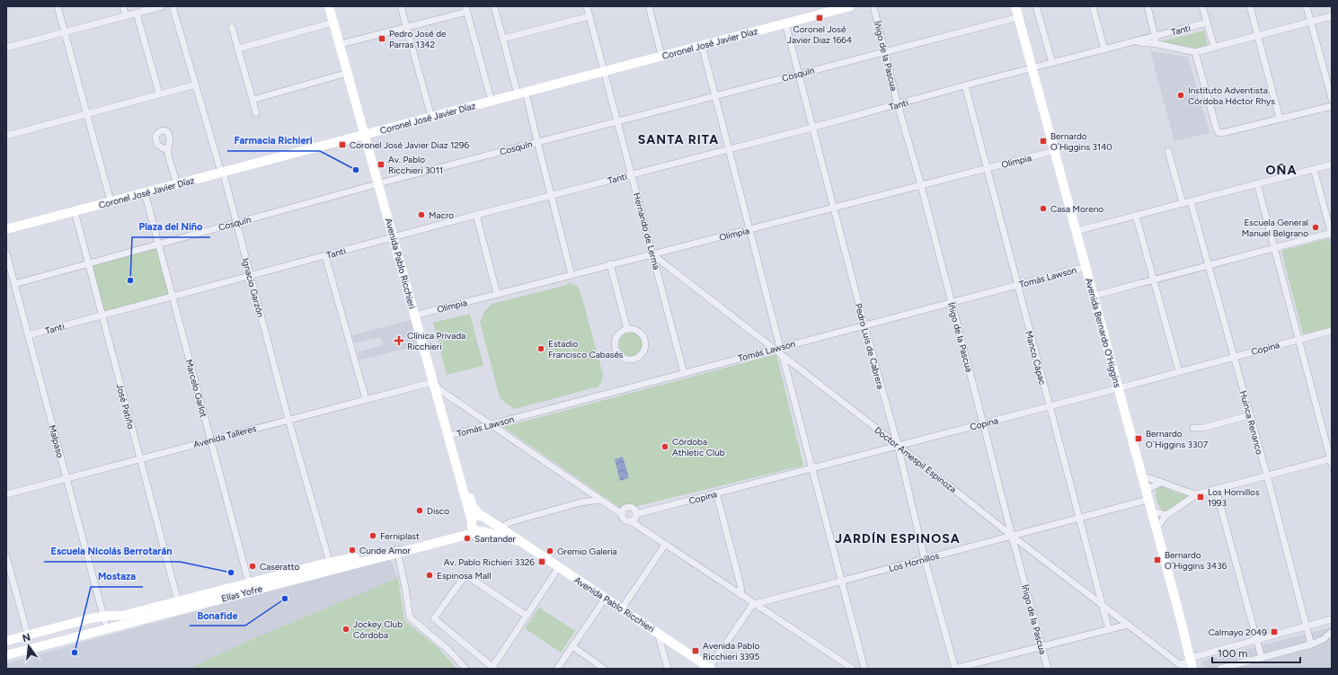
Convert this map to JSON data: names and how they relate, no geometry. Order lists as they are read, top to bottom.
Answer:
{
  "streets": {
    "main road": [
      "Coronel José Javier Díaz",
      "Avenida Pablo Ricchieri",
      "Avenida Bernardo O'Higgins",
      "Elías Yofre"
    ],
    "street": [
      "Tanti",
      "Íñigo de la Pascua",
      "Cosquín",
      "Olimpia",
      "Hernando de Lerma",
      "Tomás Lawson",
      "Ignacio Garzón",
      "Pedro Luis de Cabrera",
      "Copina",
      "Manco Cápac",
      "Marcelo Garlot",
      "José Patiño",
      "Huinca Renanco",
      "Avenida Talleres",
      "Malpaso",
      "Doctor Amespil Espinoza",
      "Los Hornillos"
    ]
  },
  "crossings": [
    ["Tanti", "Íñigo de la Pascua"],
    ["Tanti", "Hernando de Lerma"],
    ["Tanti", "Avenida Pablo Ricchieri"],
    ["Tanti", "Ignacio Garzón"],
    ["Tanti", "Avenida Bernardo O'Higgins"],
    ["Tanti", "Pedro Luis de Cabrera"],
    ["Tanti", "Manco Cápac"],
    ["Tanti", "Marcelo Garlot"],
    ["Tanti", "José Patiño"],
    ["Tanti", "Malpaso"],
    ["Coronel José Javier Díaz", "Hernando de Lerma"],
    ["Coronel José Javier Díaz", "Avenida Pablo Ricchieri"],
    ["Coronel José Javier Díaz", "Ignacio Garzón"],
    ["Coronel José Javier Díaz", "Pedro Luis de Cabrera"],
    ["Coronel José Javier Díaz", "Marcelo Garlot"],
    ["Coronel José Javier Díaz", "José Patiño"],
    ["Íñigo de la Pascua", "Cosquín"],
    ["Íñigo de la Pascua", "Olimpia"],
    ["Íñigo de la Pascua", "Tomás Lawson"],
    ["Íñigo de la Pascua", "Copina"],
    ["Íñigo de la Pascua", "Doctor Amespil Espinoza"],
    ["Íñigo de la Pascua", "Los Hornillos"],
    ["Cosquín", "Hernando de Lerma"],
    ["Cosquín", "Avenida Pablo Ricchieri"],
    ["Cosquín", "Ignacio Garzón"],
    ["Cosquín", "Avenida Bernardo O'Higgins"],
    ["Cosquín", "Pedro Luis de Cabrera"],
    ["Cosquín", "Marcelo Garlot"],
    ["Cosquín", "José Patiño"],
    ["Cosquín", "Malpaso"],
    ["Olimpia", "Hernando de Lerma"],
    ["Olimpia", "Avenida Pablo Ricchieri"],
    ["Olimpia", "Avenida Bernardo O'Higgins"],
    ["Olimpia", "Pedro Luis de Cabrera"],
    ["Olimpia", "Manco Cápac"],
    ["Olimpia", "Doctor Amespil Espinoza"],
    ["Hernando de Lerma", "Tomás Lawson"],
    ["Hernando de Lerma", "Doctor Amespil Espinoza"],
    ["Avenida Pablo Ricchieri", "Tomás Lawson"],
    ["Avenida Pablo Ricchieri", "Avenida Talleres"],
    ["Avenida Pablo Ricchieri", "Elías Yofre"],
    ["Tomás Lawson", "Avenida Bernardo O'Higgins"],
    ["Tomás Lawson", "Pedro Luis de Cabrera"],
    ["Tomás Lawson", "Manco Cápac"],
    ["Tomás Lawson", "Doctor Amespil Espinoza"],
    ["Ignacio Garzón", "Avenida Talleres"],
    ["Ignacio Garzón", "Elías Yofre"],
    ["Avenida Bernardo O'Higgins", "Copina"],
    ["Avenida Bernardo O'Higgins", "Los Hornillos"],
    ["Pedro Luis de Cabrera", "Copina"],
    ["Pedro Luis de Cabrera", "Doctor Amespil Espinoza"],
    ["Pedro Luis de Cabrera", "Los Hornillos"],
    ["Copina", "Manco Cápac"],
    ["Copina", "Huinca Renanco"],
    ["Copina", "Doctor Amespil Espinoza"],
    ["Manco Cápac", "Doctor Amespil Espinoza"],
    ["Manco Cápac", "Los Hornillos"],
    ["Marcelo Garlot", "Avenida Talleres"],
    ["Marcelo Garlot", "Elías Yofre"],
    ["José Patiño", "Avenida Talleres"],
    ["José Patiño", "Elías Yofre"],
    ["Avenida Talleres", "Malpaso"],
    ["Malpaso", "Elías Yofre"],
    ["Doctor Amespil Espinoza", "Los Hornillos"]
  ],
  "districts": ["SANTA RITA", "OÑA", "JARDÍN ESPINOSA"],
  "places": {
    "transit": [
      "Coronel José Javier Diaz 1664",
      "Pedro José de Parras 1342",
      "Bernardo O´Higgins 3140",
      "Coronel José Javier Diaz 1296",
      "Av. Pablo Ricchieri 3011",
      "Bernardo O´Higgins 3307",
      "Los Hornillos 1993",
      "Bernardo O´Higgins 3436",
      "Av. Pablo Richieri 3326",
      "Calmayo 2049",
      "Avenida Pablo Ricchieri 3395"
    ],
    "other": [
      "Instituto Adventista Córdoba Héctor Rhys",
      "Farmacia Richieri",
      "Casa Moreno",
      "Macro",
      "Escuela General Manuel Belgrano",
      "Plaza del Niño",
      "Estadio Francisco Cabasés",
      "Córdoba Athletic Club",
      "Disco",
      "Ferniplast",
      "Santander",
      "Cunde Amor",
      "Gremio Galeria",
      "Caseratto",
      "Escuela Nicolás Berrotarán",
      "Espinosa Mall",
      "Bonafide",
      "Jockey Club Córdoba",
      "Mostaza"
    ],
    "health": ["Clínica Privada Ricchieri"]
  },
  "scale_bar": "100 m",
  "north": "top"
}
